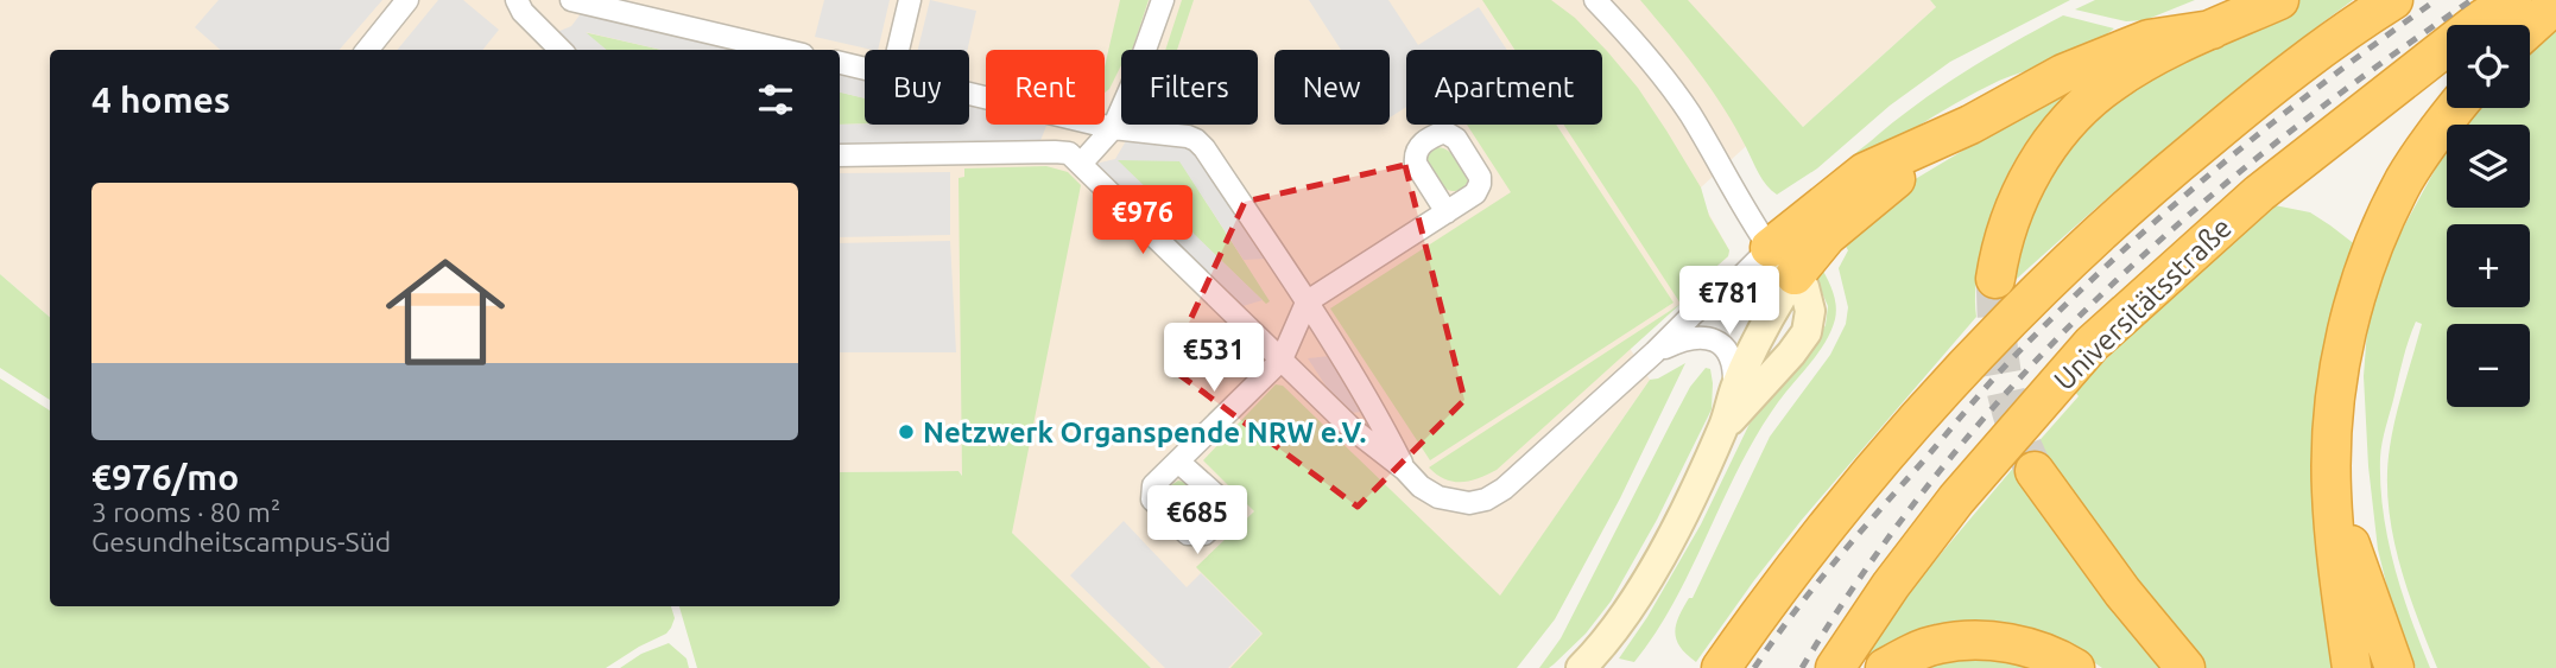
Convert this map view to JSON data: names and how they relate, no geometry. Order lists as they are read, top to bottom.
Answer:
{
  "streets": {
    "highway": ["Universitätsstraße"]
  },
  "places": ["Netzwerk Organspende NRW e.V."],
  "page": {
    "map_buttons": ["+", "−"],
    "chip": [
      "Buy",
      "Rent",
      "Filters",
      "New",
      "Apartment"
    ],
    "heading": "4 homes",
    "list": [
      {
        "name": "€976/mo",
        "note": "3 rooms · 80 m² · Gesundheitscampus-Süd"
      }
    ],
    "price": [
      "€976",
      "€781",
      "€531",
      "€685"
    ]
  }
}
